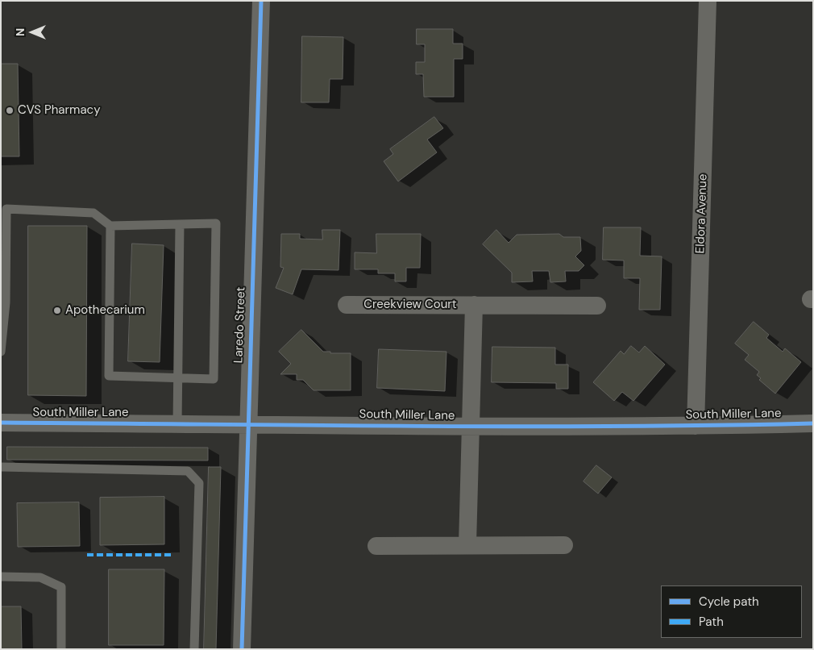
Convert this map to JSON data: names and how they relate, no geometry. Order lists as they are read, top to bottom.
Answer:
{
  "streets": {
    "street": [
      "Eldora Avenue",
      "Creekview Court",
      "Laredo Street",
      "South Miller Lane"
    ]
  },
  "crossings": [
    ["Eldora Avenue", "South Miller Lane"],
    ["Creekview Court", "South Miller Lane"],
    ["Laredo Street", "South Miller Lane"]
  ],
  "places": ["CVS Pharmacy", "Apothecarium"],
  "legend": ["Cycle path", "Path"],
  "north": "left"
}
